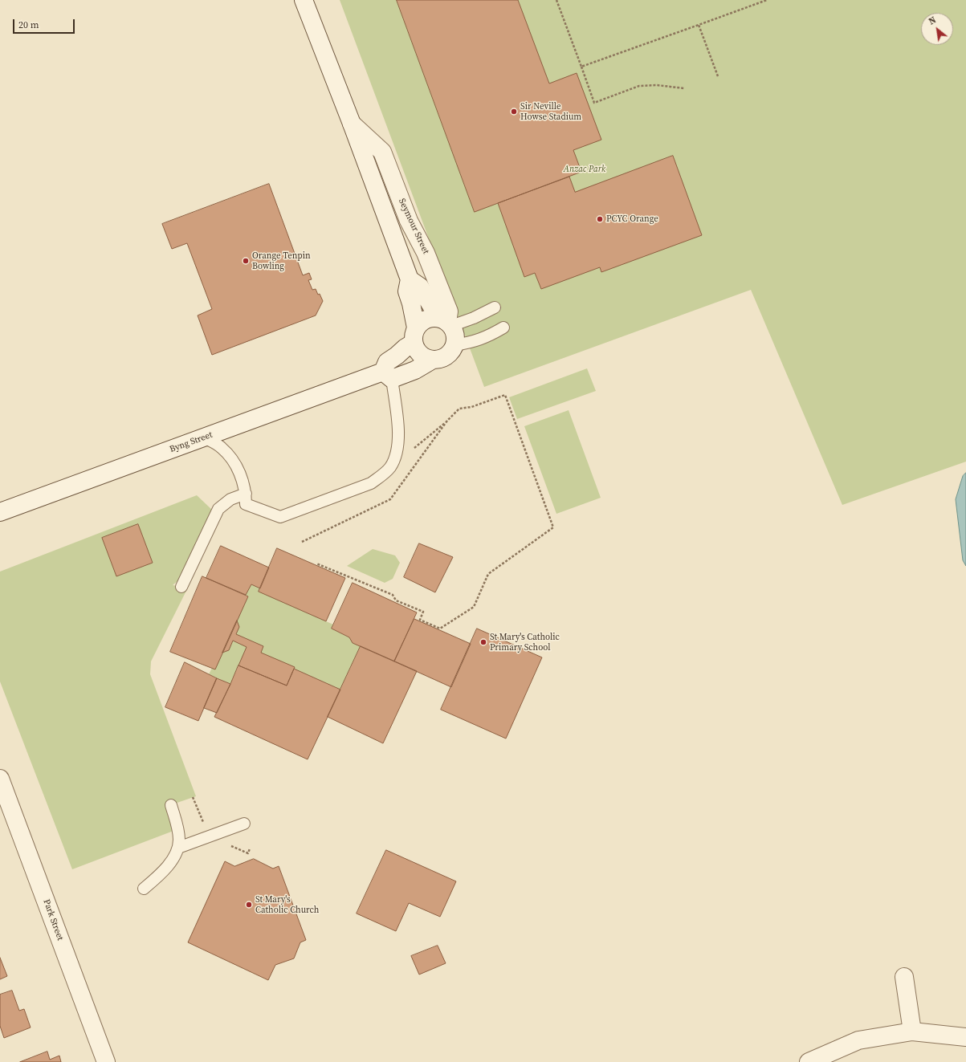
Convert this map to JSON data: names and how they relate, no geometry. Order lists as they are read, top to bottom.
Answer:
{
  "streets": {
    "street": ["Seymour Street", "Byng Street", "Park Street"]
  },
  "crossings": [
    ["Seymour Street", "Byng Street"]
  ],
  "parks": ["Anzac Park"],
  "places": [
    "Sir Neville Howse Stadium",
    "PCYC Orange",
    "Orange Tenpin Bowling",
    "St Mary's Catholic Primary School",
    "St Mary's Catholic Church"
  ],
  "scale_bar": "20 m",
  "north": "top left"
}
